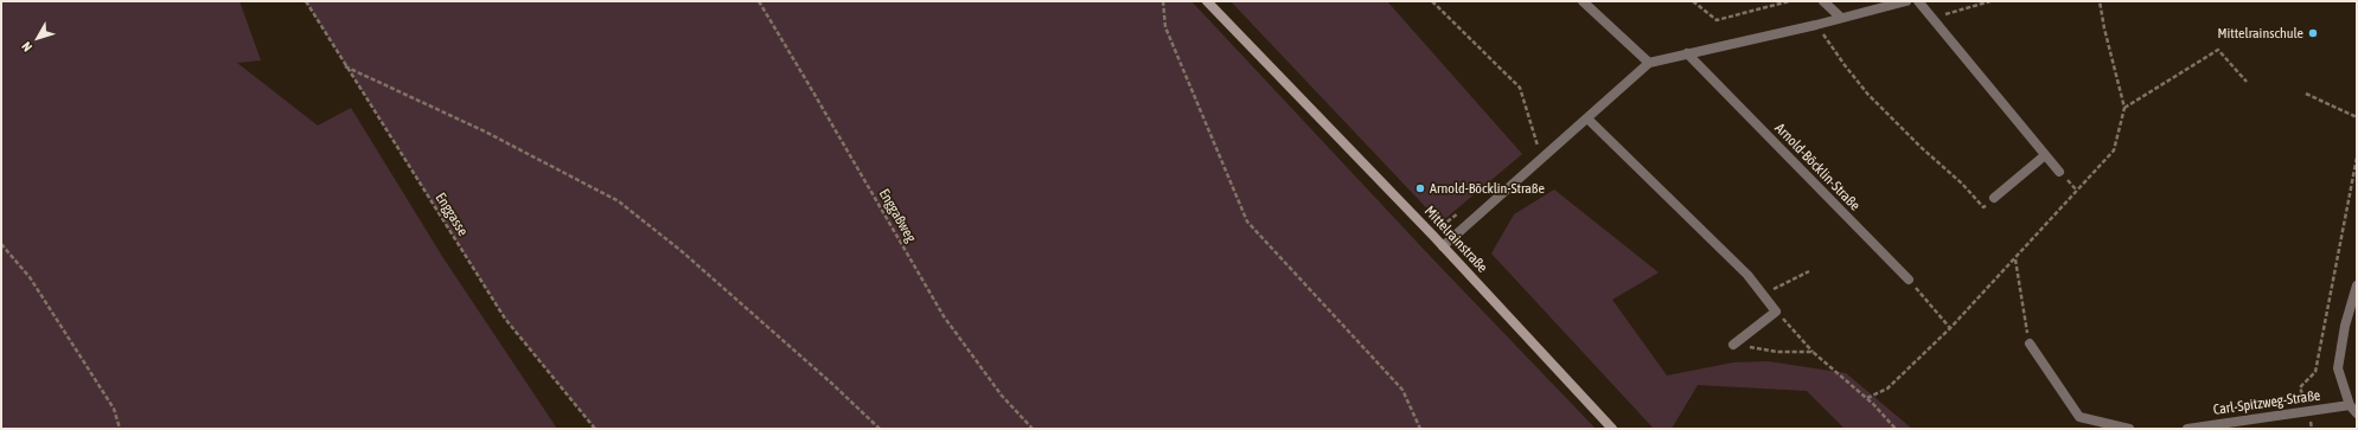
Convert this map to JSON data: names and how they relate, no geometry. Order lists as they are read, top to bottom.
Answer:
{
  "streets": {
    "street": ["Arnold-Böcklin-Straße", "Mittelrainstraße", "Carl-Spitzweg-Straße"],
    "path": ["Enggasse", "Enggaßweg"]
  },
  "places": ["Mittelrainschule", "Arnold-Böcklin-Straße"],
  "north": "bottom left"
}
